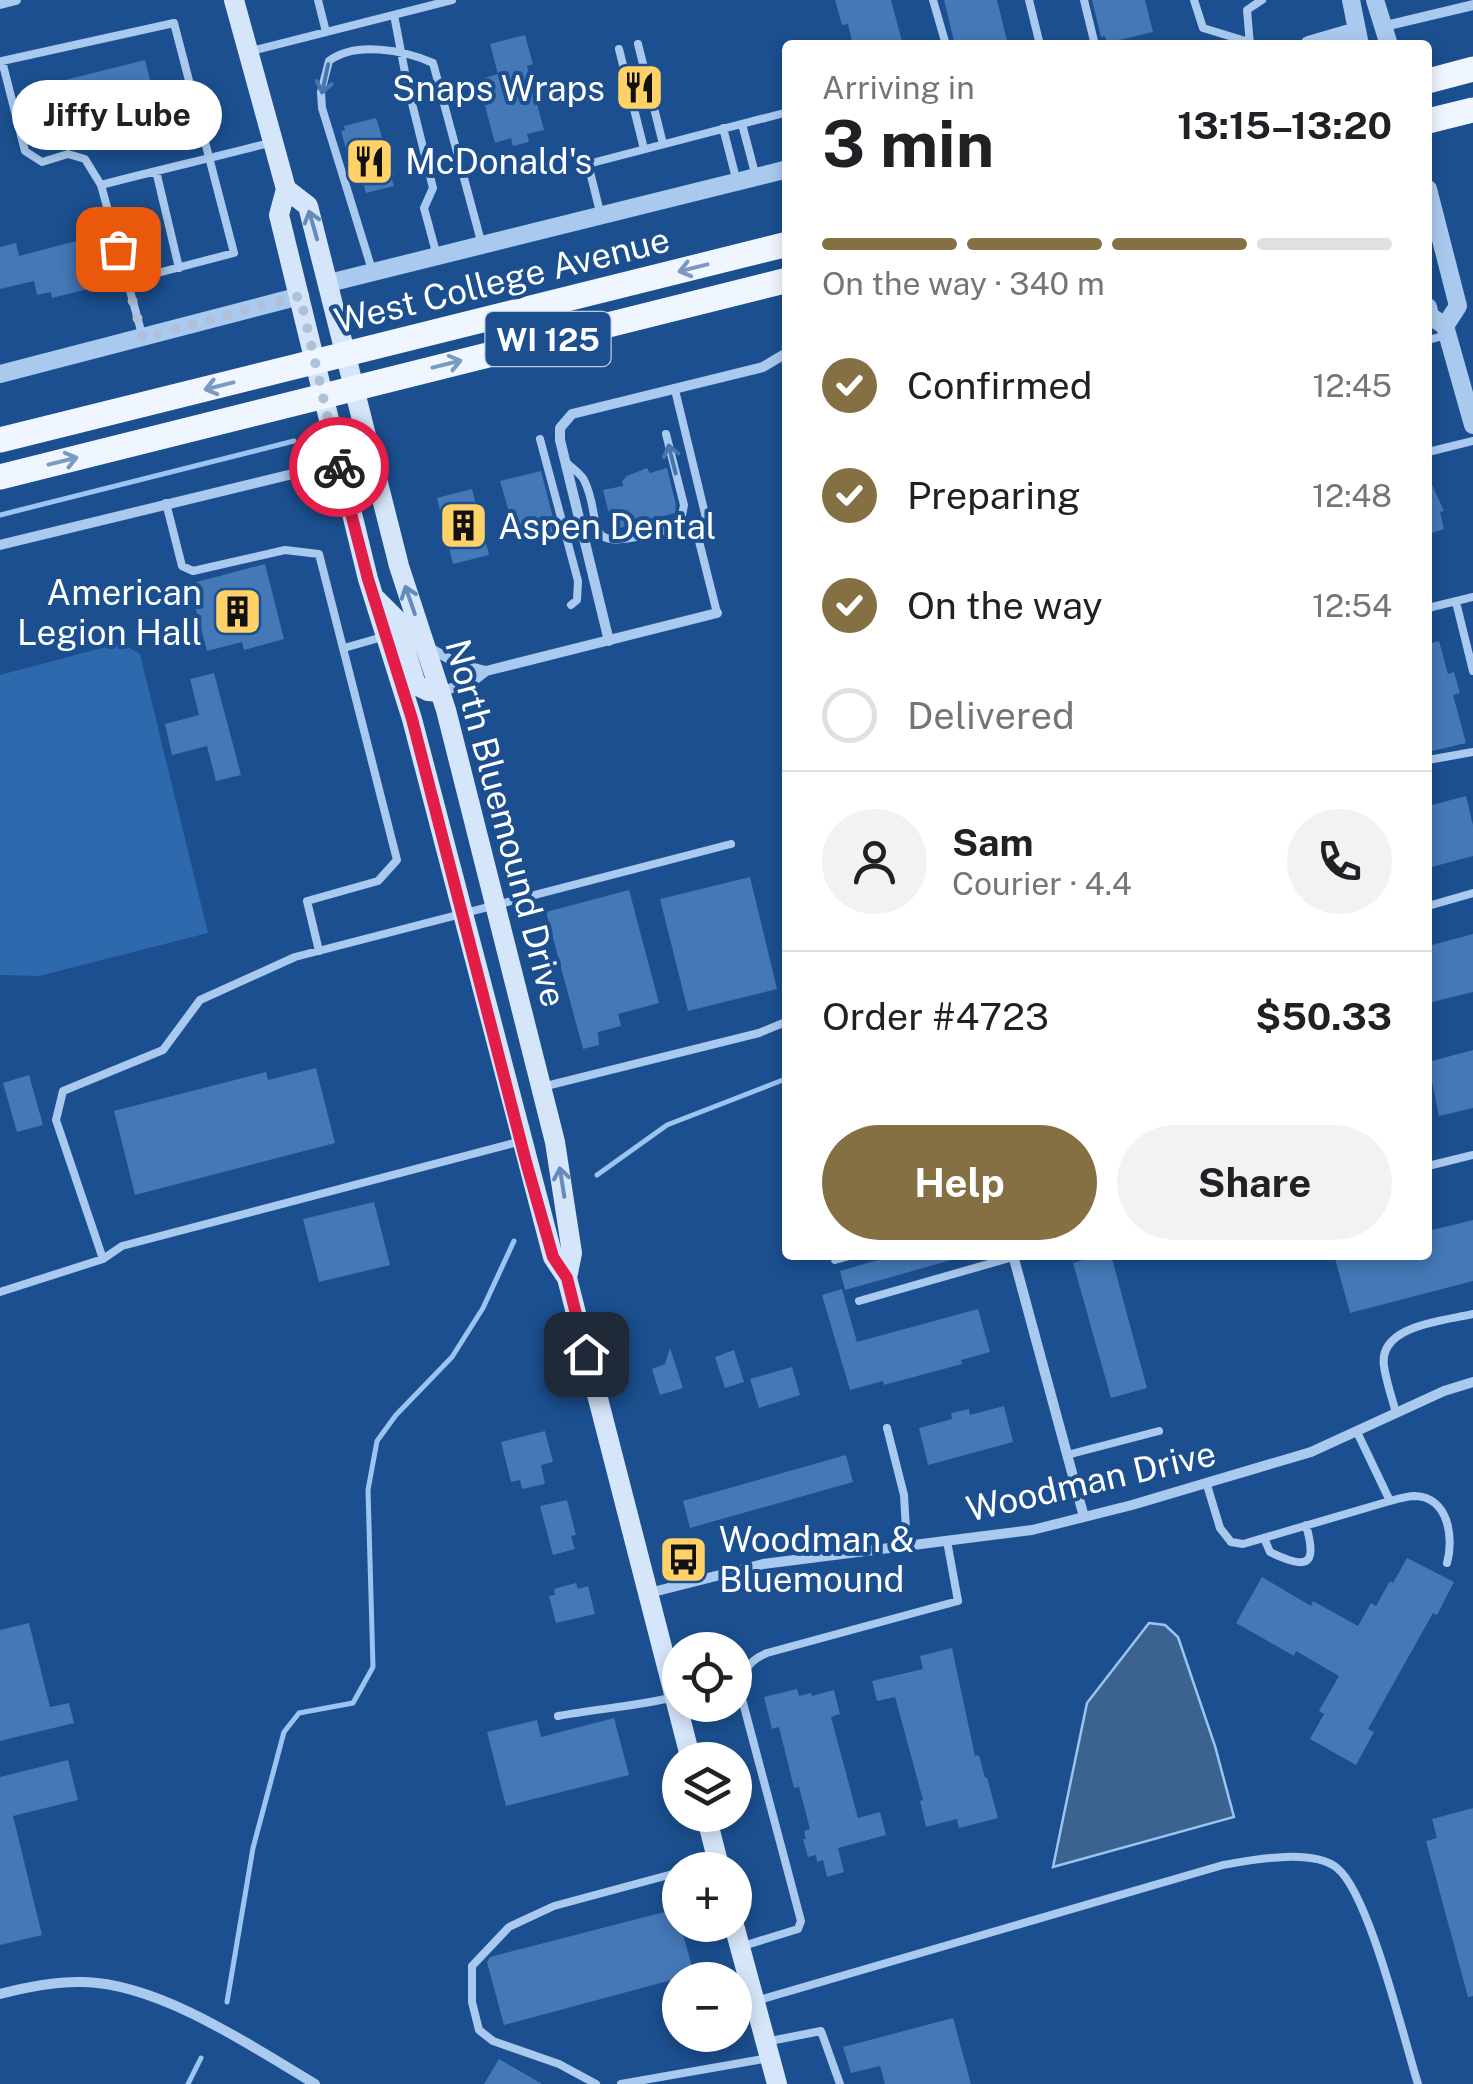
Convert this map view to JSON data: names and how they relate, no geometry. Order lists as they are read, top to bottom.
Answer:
{
  "streets": {
    "main road": ["West College Avenue", "WI 125", "North Bluemound Drive"],
    "street": ["Woodman Drive"]
  },
  "crossings": [
    ["West College Avenue", "North Bluemound Drive"],
    ["North Bluemound Drive", "Woodman Drive"]
  ],
  "places": {
    "restaurant": ["Snaps Wraps", "McDonald's"],
    "other": ["Jiffy Lube"],
    "building": ["Aspen Dental", "American Legion Hall"],
    "bus stop": ["Woodman & Bluemound"]
  },
  "page": {
    "heading": ["3 min", "Arriving in", "13:15–13:20"],
    "panel": [
      "Sam",
      "Courier · 4.4",
      "Order #4723",
      "$50.33"
    ],
    "bubble": "Jiffy Lube",
    "bar": "On the way · 340 m",
    "list": [
      ["Confirmed", "12:45"],
      ["Preparing", "12:48"],
      ["On the way", "12:54"],
      "Delivered"
    ],
    "buttons": ["Help", "Share"],
    "map_buttons": ["+", "−"]
  }
}
